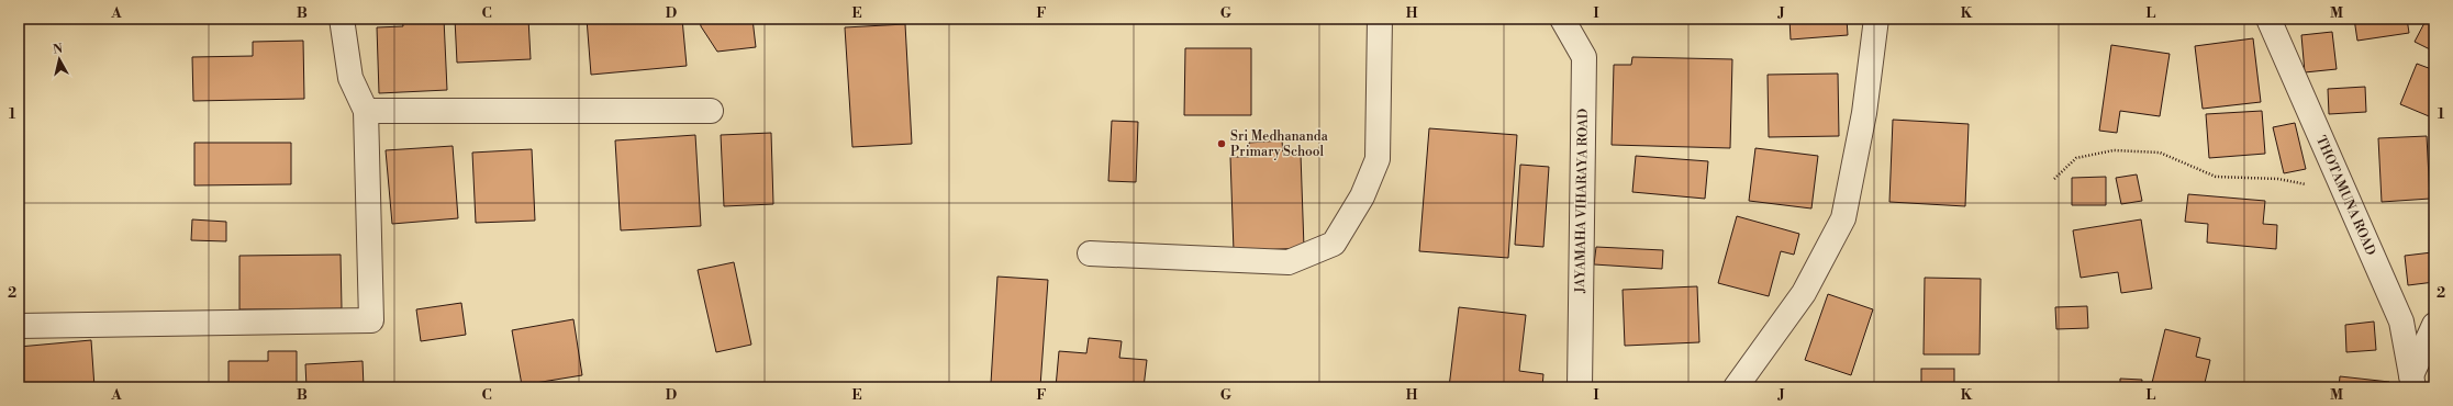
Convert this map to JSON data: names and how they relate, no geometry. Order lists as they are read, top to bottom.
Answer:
{
  "streets": {
    "street": ["THOTAMUNA ROAD", "JAYAMAHA VIHARAYA ROAD"]
  },
  "places": ["Sri Medhananda Primary School"],
  "north": "top",
  "grid": {
    "columns": [
      "A",
      "B",
      "C",
      "D",
      "E",
      "F",
      "G",
      "H",
      "I",
      "J",
      "K",
      "L",
      "M"
    ],
    "rows": ["1", "2"]
  }
}
